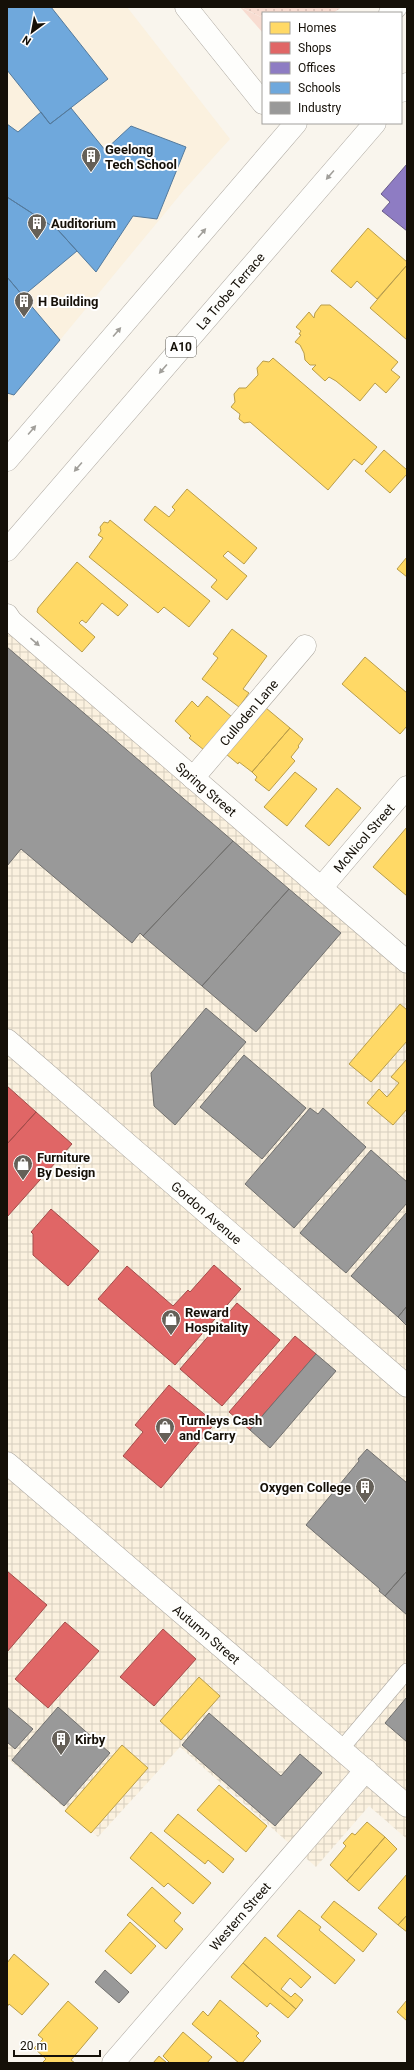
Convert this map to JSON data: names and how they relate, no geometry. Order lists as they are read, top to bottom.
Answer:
{
  "streets": {
    "main road": [
      "La Trobe Terrace",
      "A10",
      "Culloden Lane",
      "Spring Street",
      "McNicol Street",
      "Gordon Avenue",
      "Autumn Street",
      "Western Street"
    ]
  },
  "crossings": [
    ["Culloden Lane", "Spring Street"],
    ["Spring Street", "McNicol Street"],
    ["Autumn Street", "Western Street"]
  ],
  "one_way": ["Spring Street"],
  "places": {
    "building": [
      "Geelong Tech School",
      "Auditorium",
      "H Building",
      "Oxygen College",
      "Kirby"
    ],
    "shop": ["Furniture By Design", "Reward Hospitality", "Turnleys Cash and Carry"]
  },
  "legend": [
    "Homes",
    "Shops",
    "Offices",
    "Schools",
    "Industry"
  ],
  "scale_bar": "20 m",
  "north": "bottom left"
}
